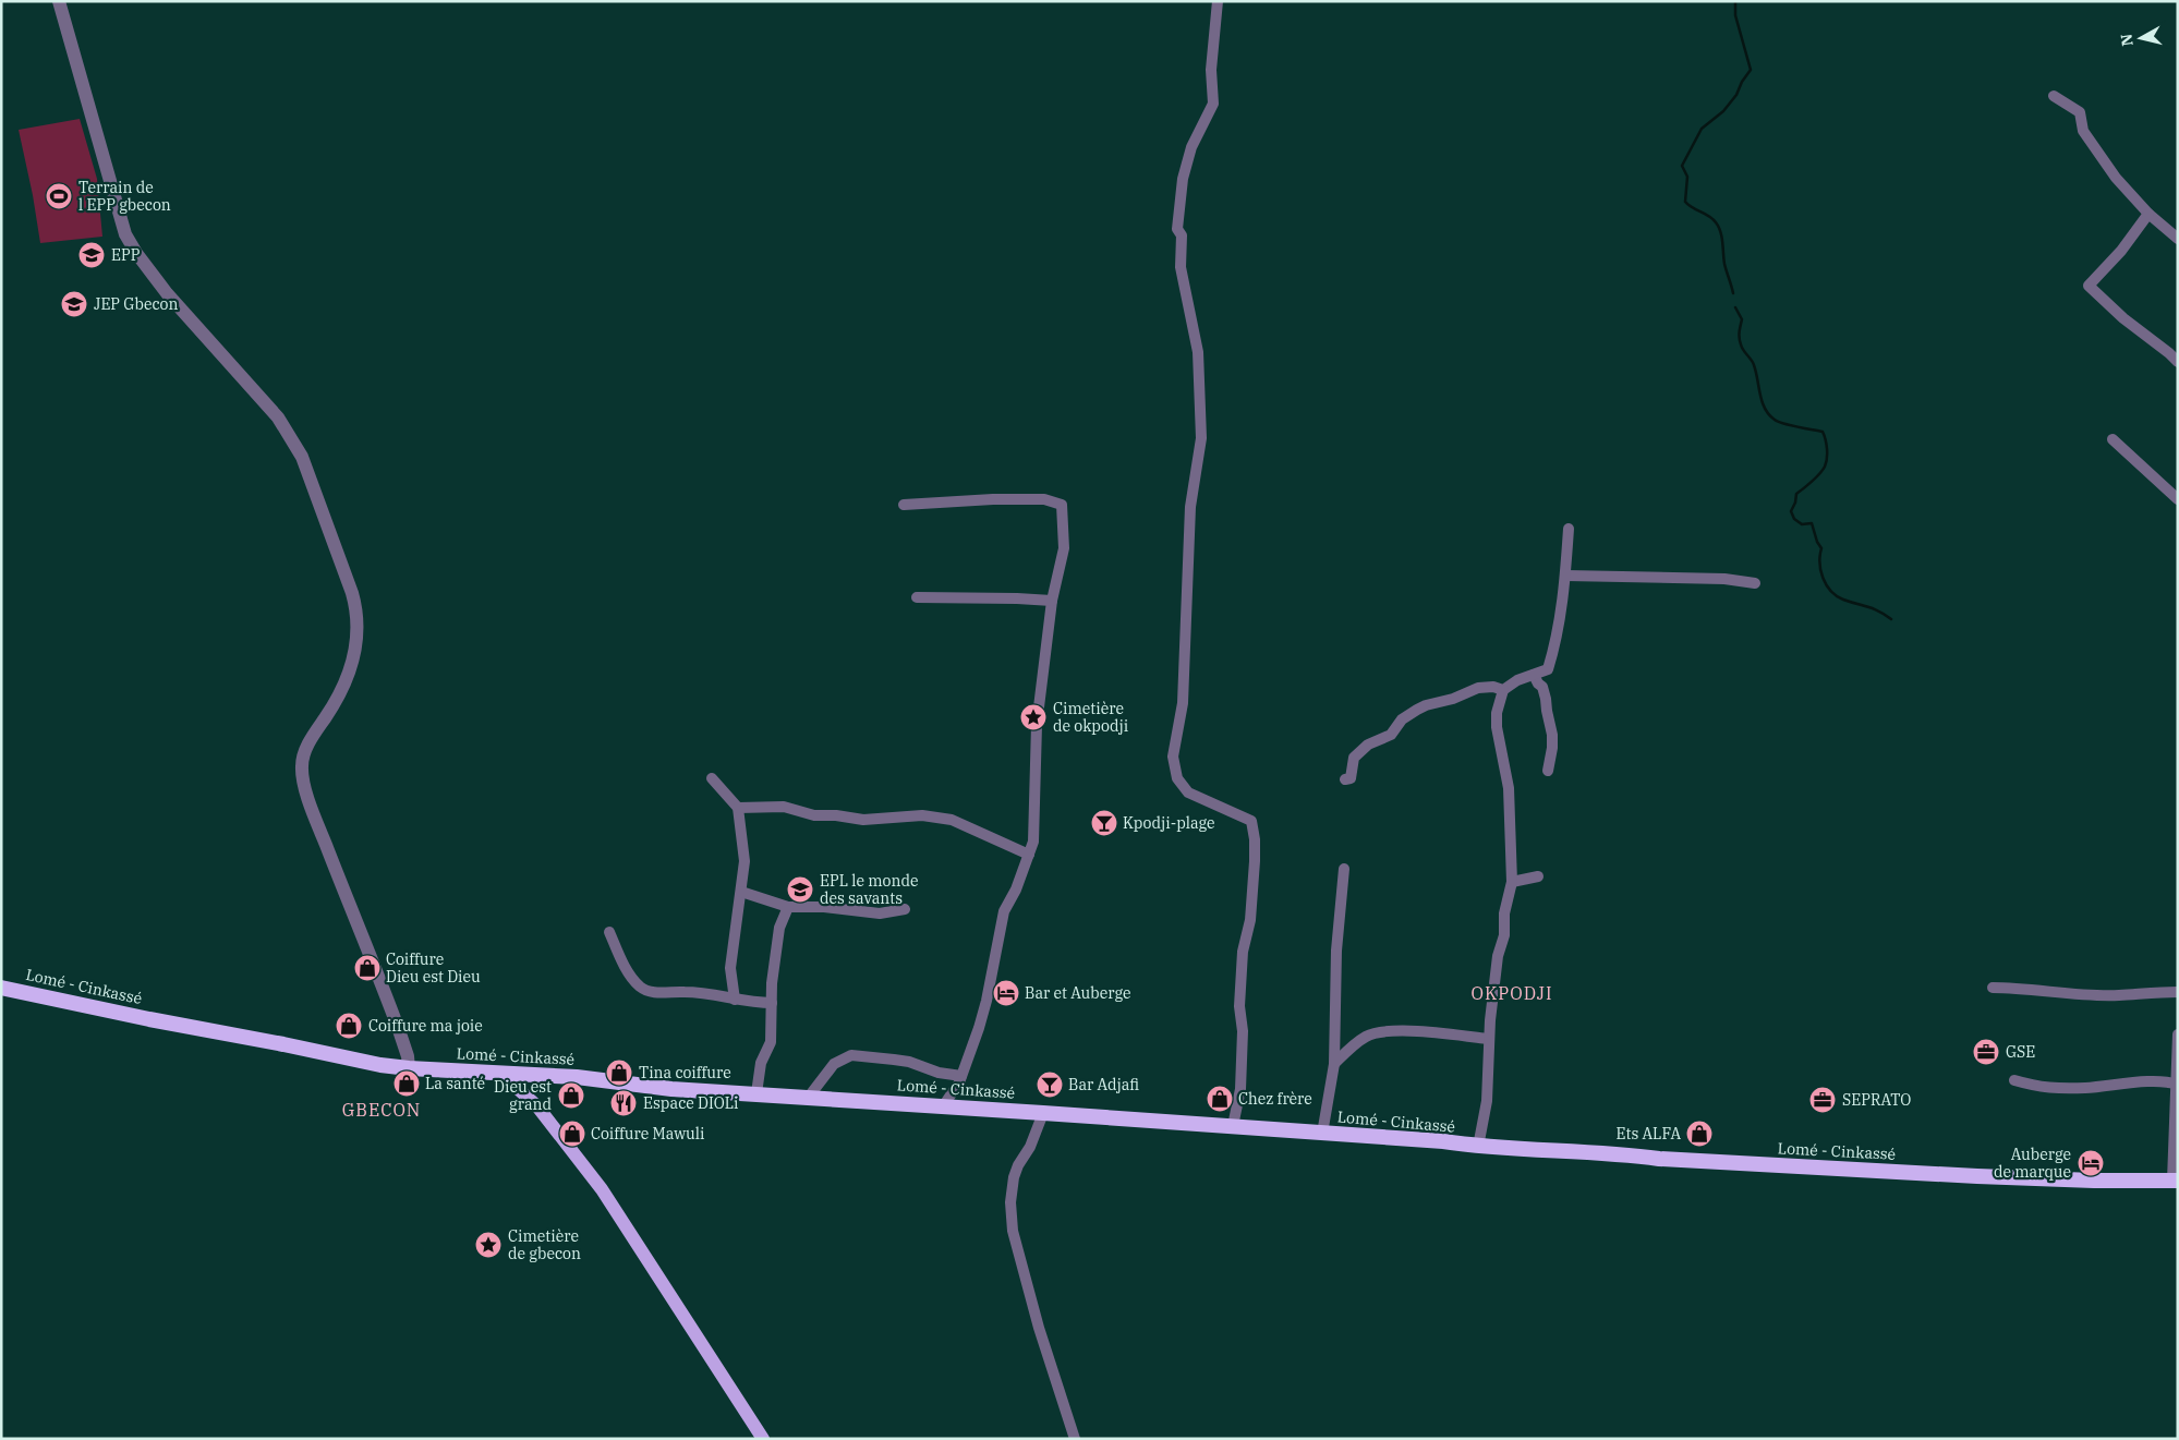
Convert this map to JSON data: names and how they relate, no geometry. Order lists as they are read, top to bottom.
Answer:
{
  "streets": {
    "highway": ["Lomé - Cinkassé"]
  },
  "districts": ["OKPODJI", "GBECON"],
  "places": {
    "sports": ["Terrain de l EPP gbecon"],
    "school or university": ["EPP", "JEP Gbecon", "EPL le monde des savants"],
    "place": ["Cimetière de okpodji", "Cimetière de gbecon"],
    "bar": ["Kpodji-plage", "Bar Adjafi"],
    "shop": [
      "Coiffure Dieu est Dieu",
      "Coiffure ma joie",
      "Tina coiffure",
      "La santé",
      "Dieu est grand",
      "Chez frère",
      "Coiffure Mawuli",
      "Ets ALFA"
    ],
    "hotel": ["Bar et Auberge", "Auberge de marque"],
    "office": ["GSE", "SEPRATO"],
    "restaurant": ["Espace DIOLi"]
  },
  "north": "left"
}
